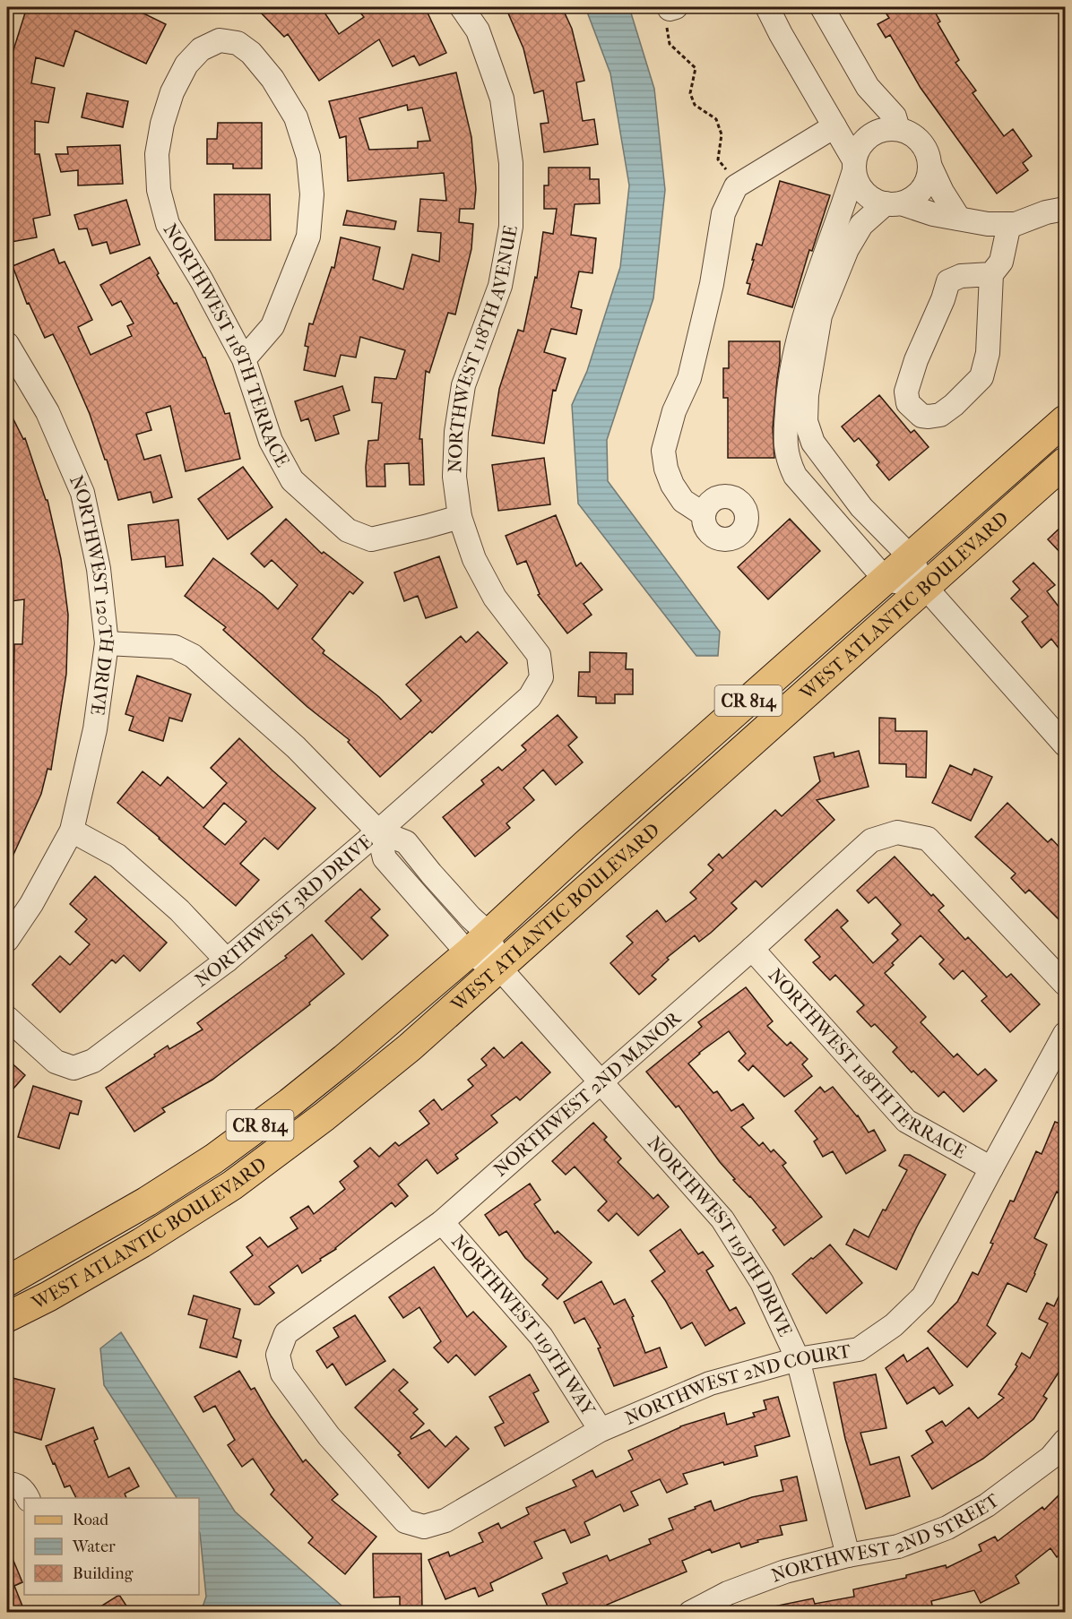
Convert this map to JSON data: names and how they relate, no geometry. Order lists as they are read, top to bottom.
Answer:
{
  "streets": {
    "main road": ["WEST ATLANTIC BOULEVARD", "CR 814"],
    "street": [
      "NORTHWEST 118TH TERRACE",
      "NORTHWEST 118TH AVENUE",
      "NORTHWEST 120TH DRIVE",
      "NORTHWEST 3RD DRIVE",
      "NORTHWEST 2ND MANOR",
      "NORTHWEST 119TH DRIVE",
      "NORTHWEST 119TH WAY",
      "NORTHWEST 2ND COURT",
      "NORTHWEST 2ND STREET"
    ]
  },
  "crossings": [
    ["NORTHWEST 118TH TERRACE", "NORTHWEST 118TH AVENUE"],
    ["NORTHWEST 118TH TERRACE", "NORTHWEST 2ND MANOR"],
    ["NORTHWEST 118TH TERRACE", "NORTHWEST 2ND COURT"],
    ["NORTHWEST 118TH AVENUE", "NORTHWEST 3RD DRIVE"],
    ["NORTHWEST 120TH DRIVE", "NORTHWEST 119TH DRIVE"],
    ["WEST ATLANTIC BOULEVARD", "NORTHWEST 119TH DRIVE"],
    ["NORTHWEST 3RD DRIVE", "NORTHWEST 119TH DRIVE"],
    ["NORTHWEST 2ND MANOR", "NORTHWEST 119TH DRIVE"],
    ["NORTHWEST 2ND MANOR", "NORTHWEST 119TH WAY"],
    ["NORTHWEST 2ND MANOR", "NORTHWEST 2ND COURT"],
    ["NORTHWEST 119TH DRIVE", "NORTHWEST 2ND COURT"],
    ["NORTHWEST 119TH DRIVE", "NORTHWEST 2ND STREET"],
    ["NORTHWEST 119TH WAY", "NORTHWEST 2ND COURT"]
  ],
  "legend": ["Road", "Water", "Building"]
}
